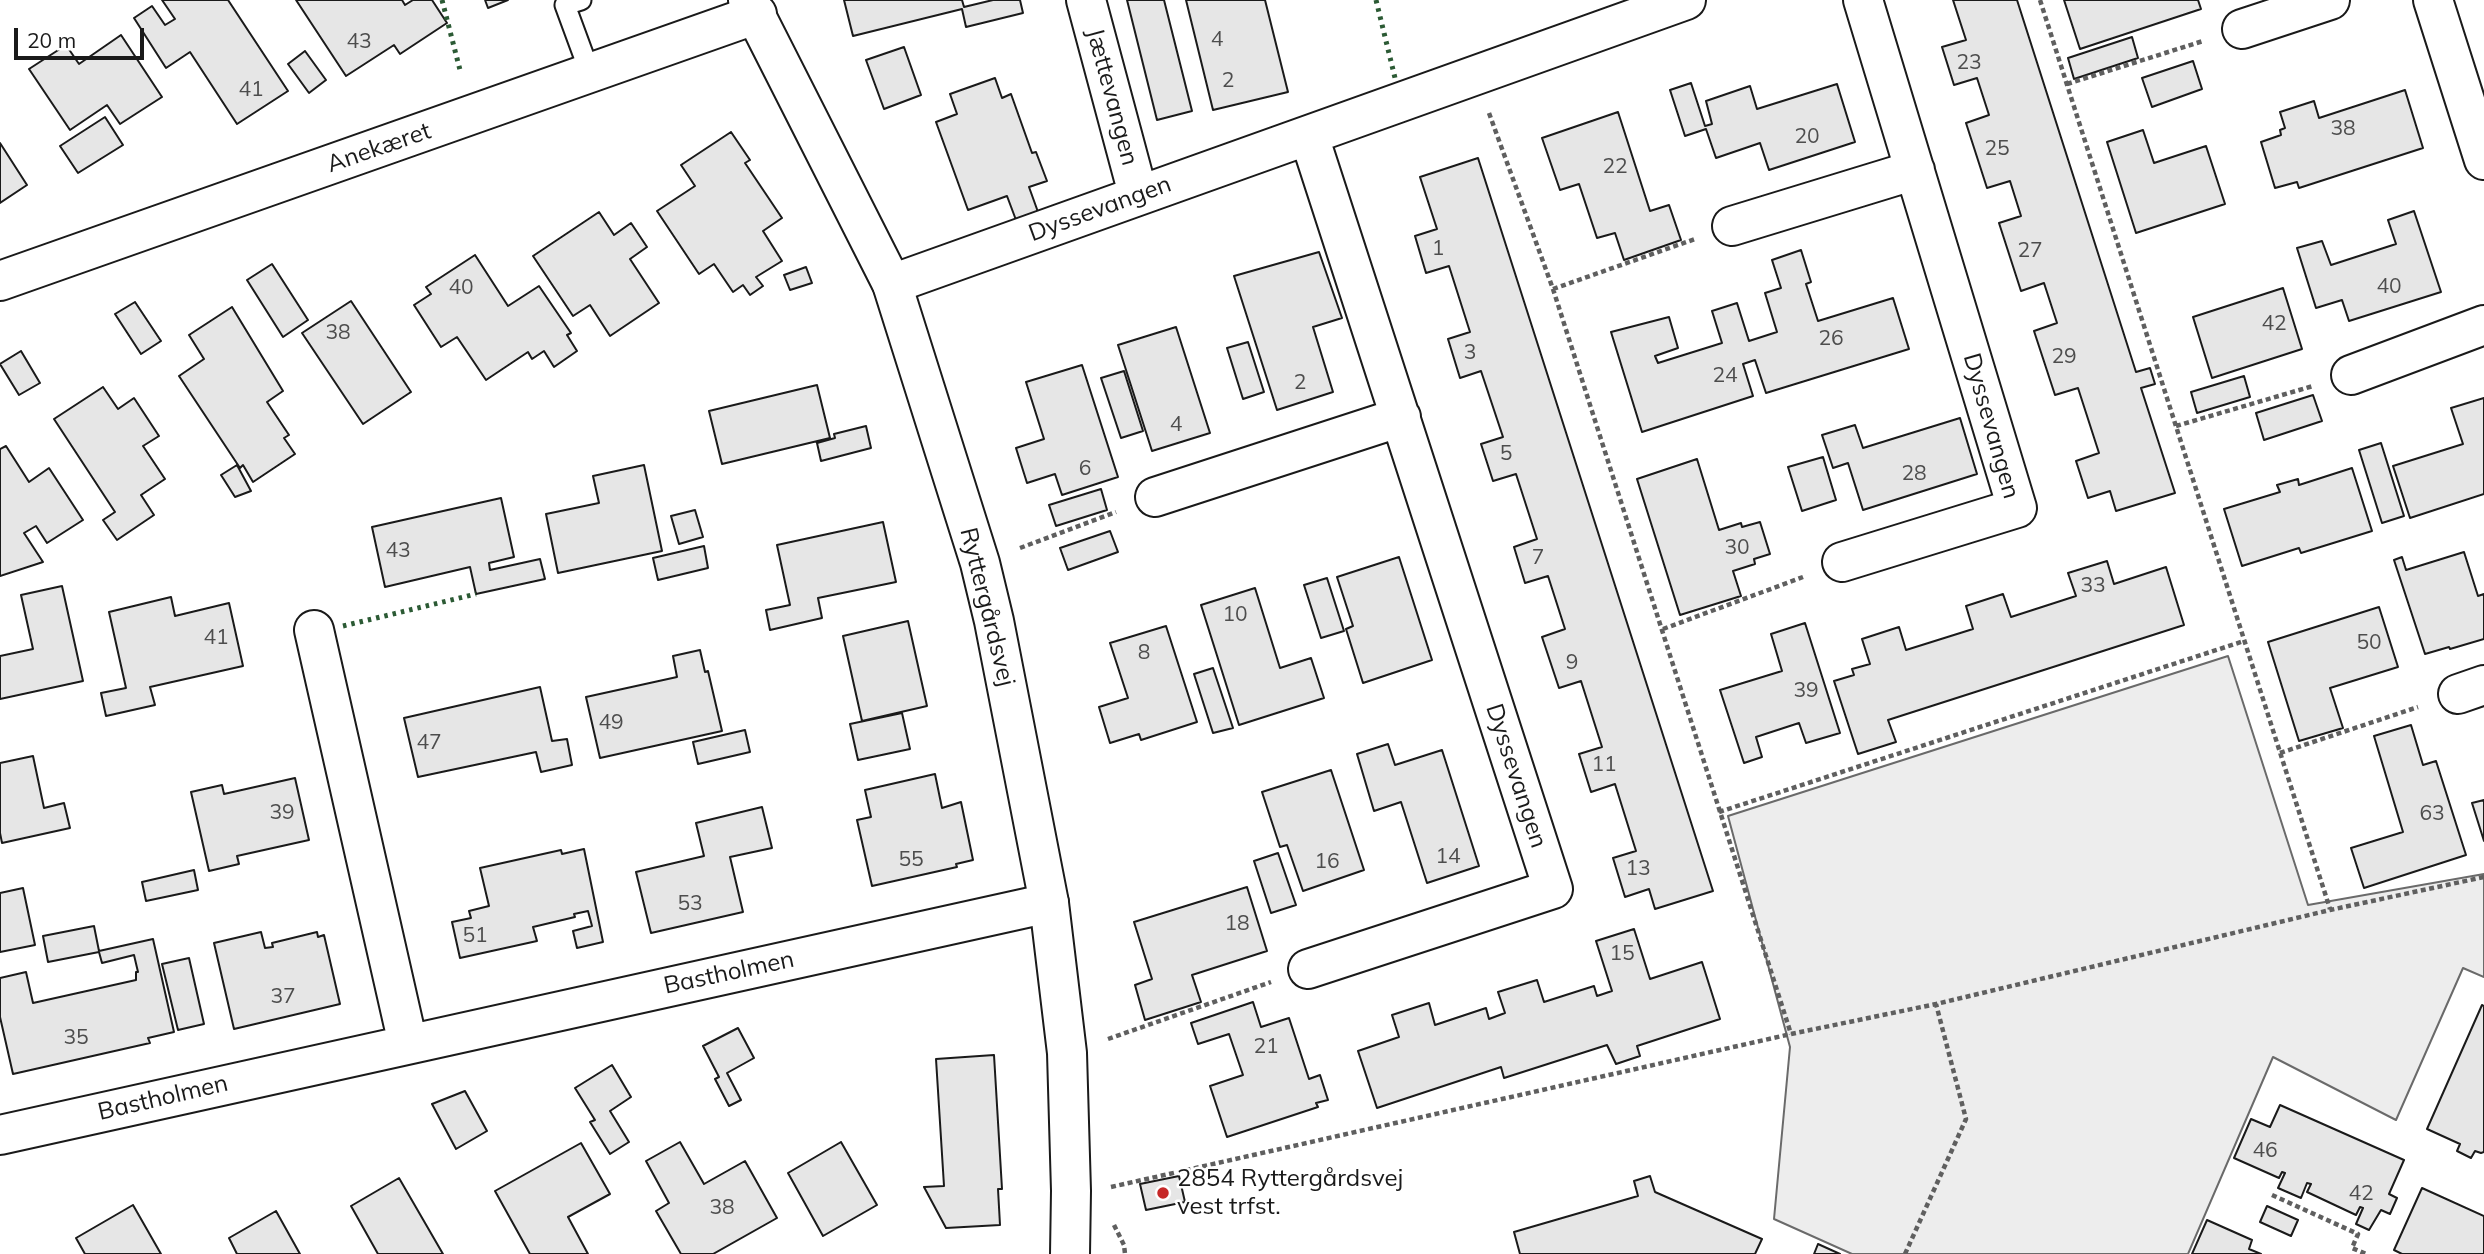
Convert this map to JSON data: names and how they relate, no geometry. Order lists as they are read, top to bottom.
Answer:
{
  "streets": {
    "street": [
      "Jættevangen",
      "Anekæret",
      "Dyssevangen",
      "Ryttergårdsvej",
      "Bastholmen"
    ]
  },
  "crossings": [
    ["Jættevangen", "Dyssevangen"],
    ["Anekæret", "Ryttergårdsvej"],
    ["Dyssevangen", "Ryttergårdsvej"],
    ["Ryttergårdsvej", "Bastholmen"]
  ],
  "places": ["2854 Ryttergårdsvej vest trfst."],
  "house_numbers": [
    "4",
    "43",
    "23",
    "2",
    "41",
    "38",
    "20",
    "25",
    "22",
    "1",
    "27",
    "40",
    "40",
    "42",
    "38",
    "26",
    "3",
    "29",
    "24",
    "2",
    "4",
    "5",
    "6",
    "28",
    "30",
    "43",
    "7",
    "33",
    "10",
    "41",
    "50",
    "8",
    "9",
    "39",
    "49",
    "47",
    "11",
    "39",
    "63",
    "14",
    "55",
    "16",
    "13",
    "53",
    "18",
    "51",
    "15",
    "37",
    "35",
    "21",
    "46",
    "42",
    "38"
  ],
  "scale_bar": "20 m"
}
